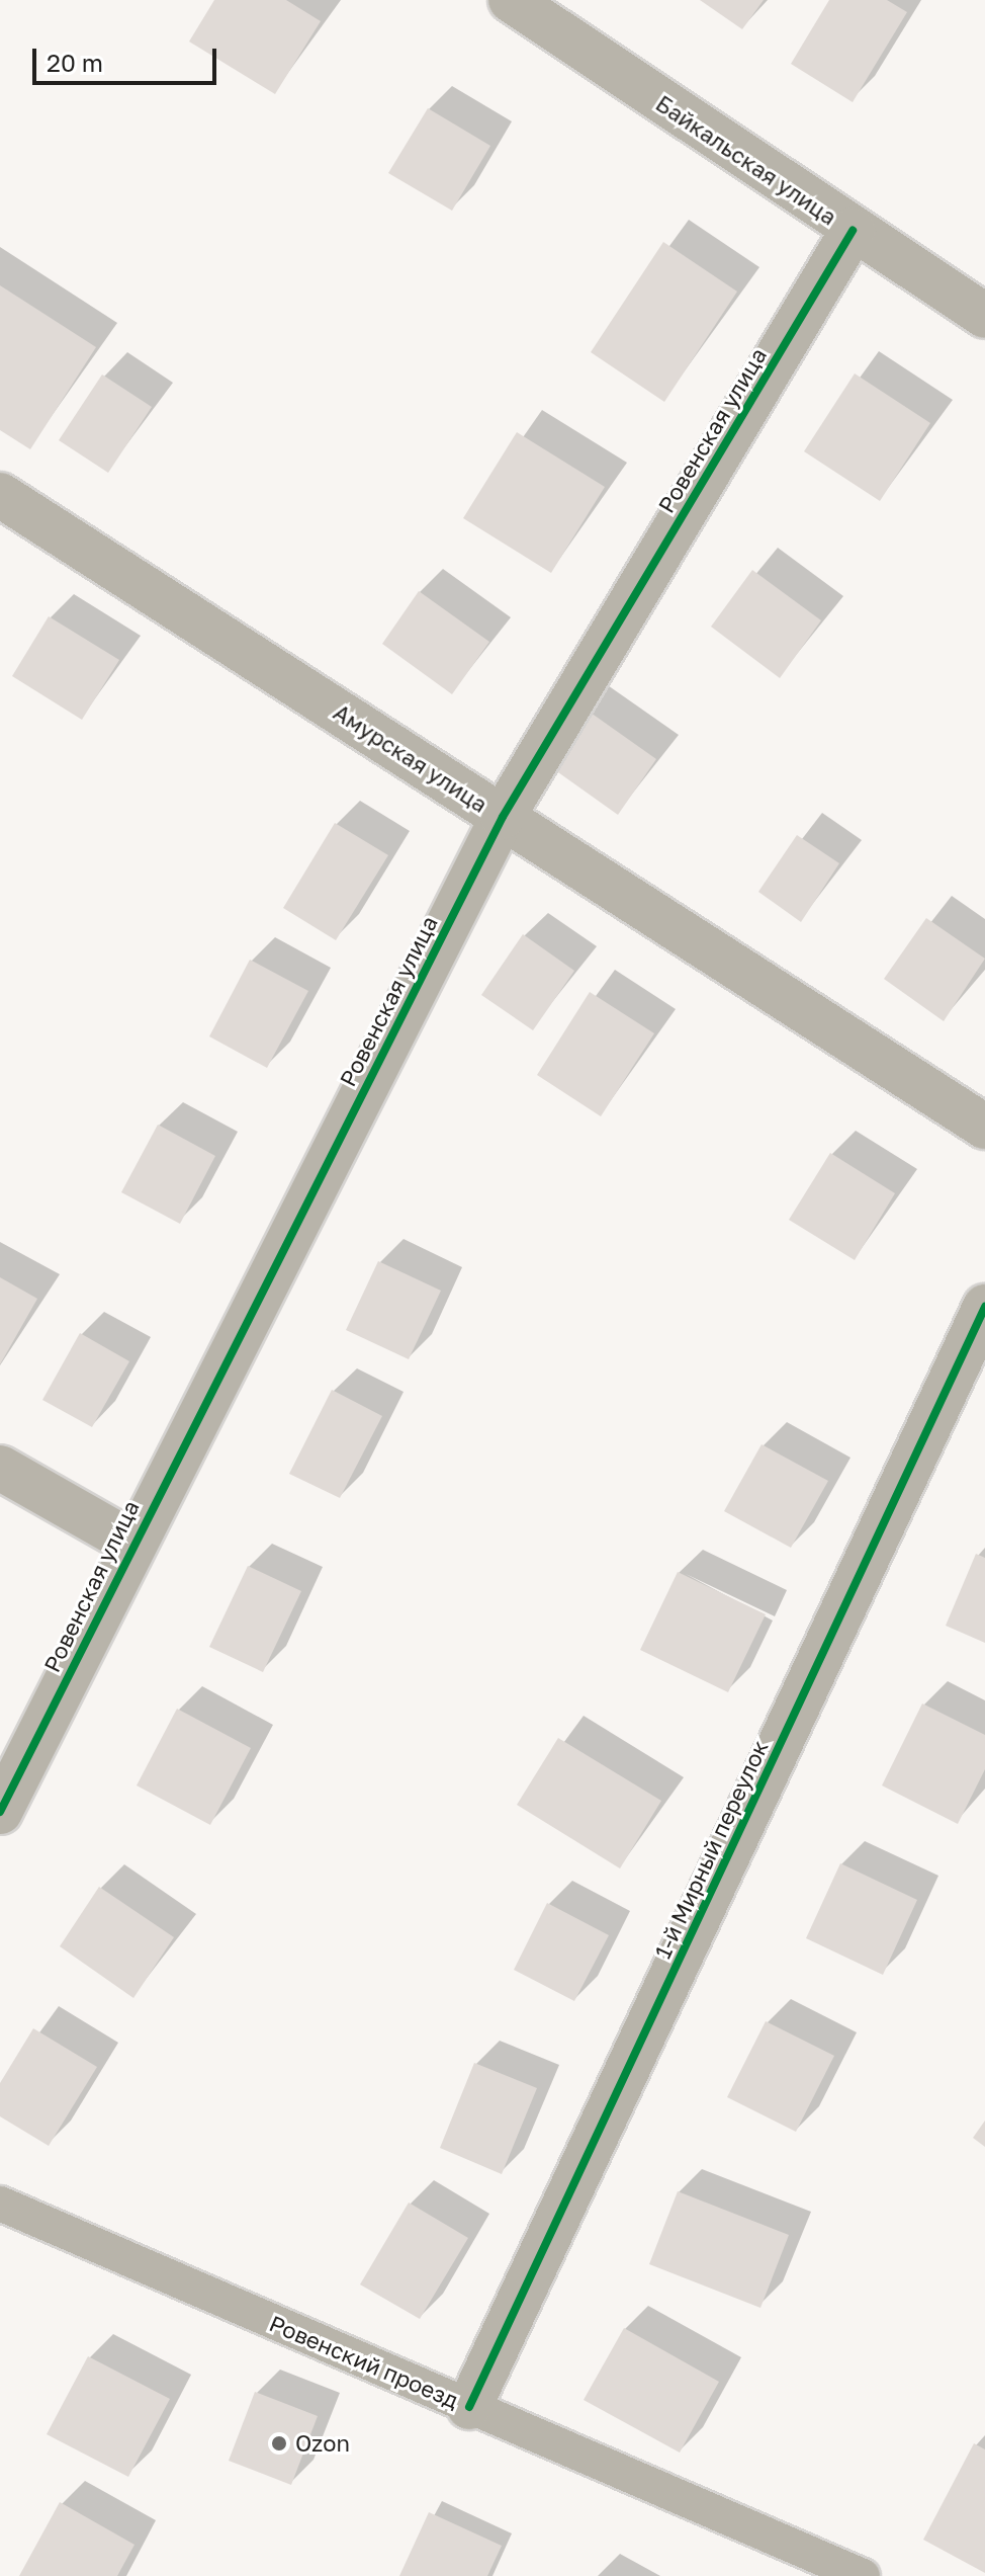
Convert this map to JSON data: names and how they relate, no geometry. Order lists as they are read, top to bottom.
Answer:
{
  "streets": {
    "street": [
      "Байкальская улица",
      "Ровенская улица",
      "Амурская улица",
      "1-й Мирный переулок"
    ],
    "lane": ["Ровенский проезд"]
  },
  "crossings": [
    ["Байкальская улица", "Ровенская улица"],
    ["Ровенская улица", "Амурская улица"],
    ["1-й Мирный переулок", "Ровенский проезд"]
  ],
  "places": ["Ozon"],
  "scale_bar": "20 m"
}
